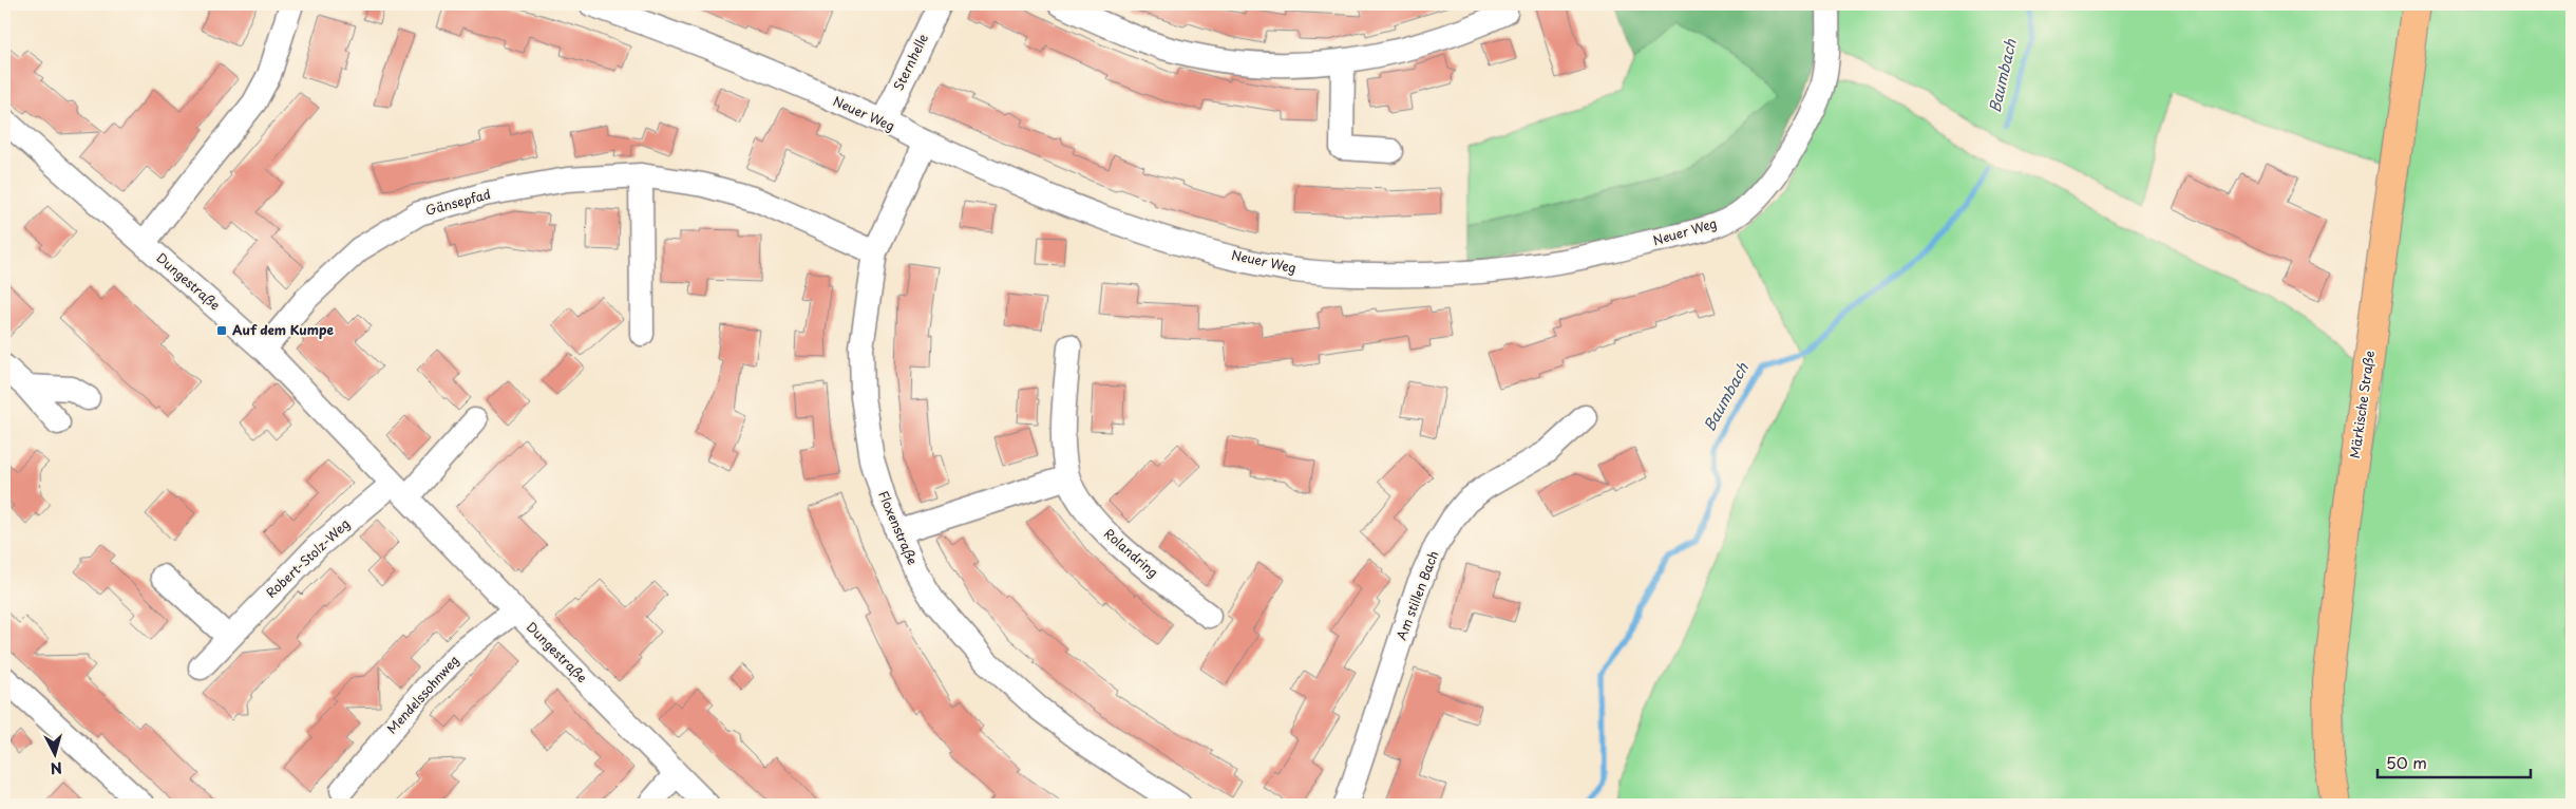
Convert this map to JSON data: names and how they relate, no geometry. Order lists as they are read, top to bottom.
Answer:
{
  "streets": {
    "main road": ["Märkische Straße"],
    "street": [
      "Sternhelle",
      "Neuer Weg",
      "Gänsepfad",
      "Dungestraße",
      "Floxenstraße",
      "Rolandring",
      "Robert-Stolz-Weg",
      "Am stillen Bach",
      "Mendelssohnweg"
    ]
  },
  "crossings": [
    ["Sternhelle", "Neuer Weg"],
    ["Neuer Weg", "Floxenstraße"],
    ["Gänsepfad", "Dungestraße"],
    ["Gänsepfad", "Floxenstraße"],
    ["Dungestraße", "Robert-Stolz-Weg"],
    ["Dungestraße", "Mendelssohnweg"]
  ],
  "water": ["Baumbach"],
  "places": {
    "transit": ["Auf dem Kumpe"]
  },
  "scale_bar": "50 m",
  "north": "bottom"
}
